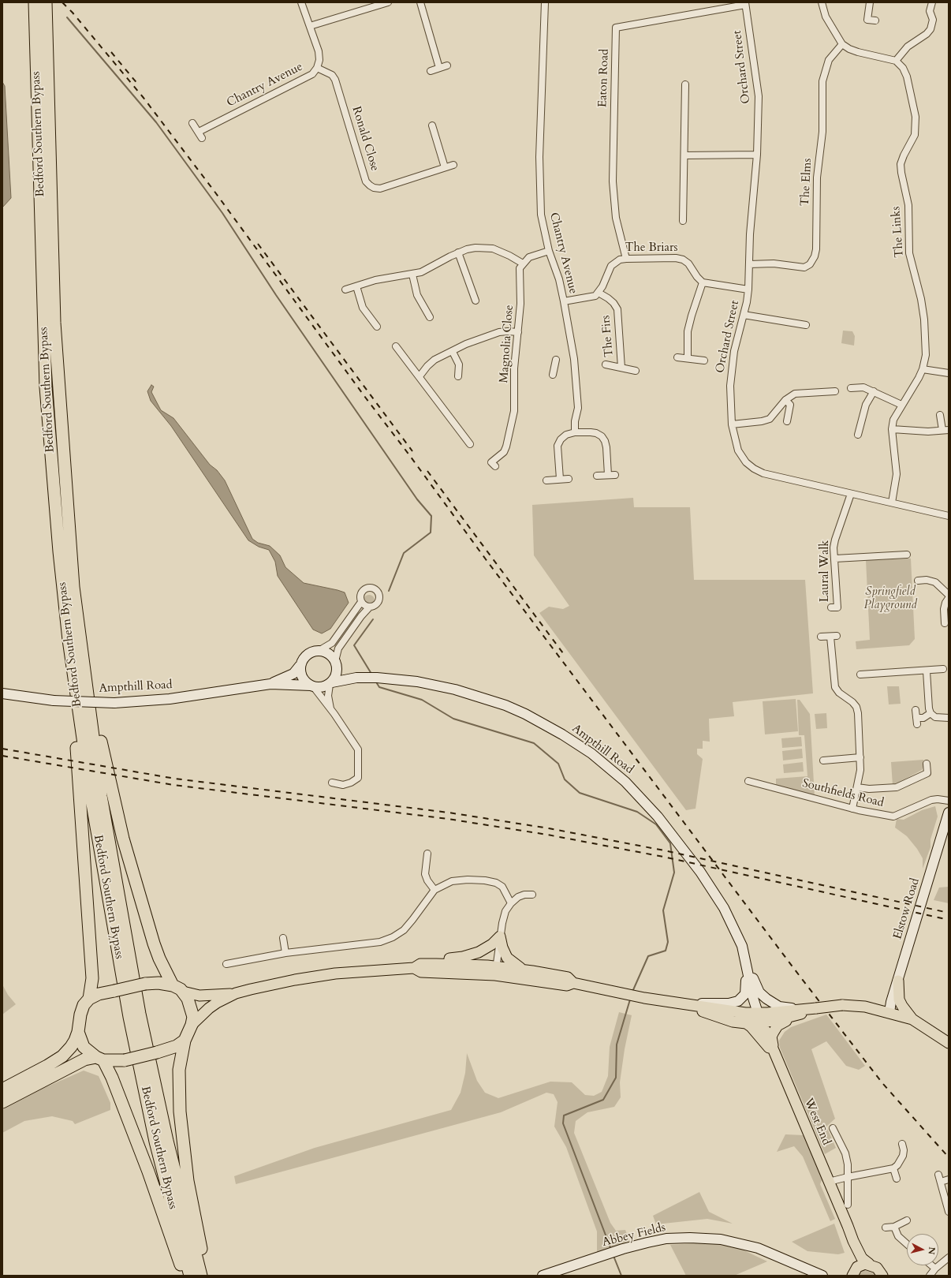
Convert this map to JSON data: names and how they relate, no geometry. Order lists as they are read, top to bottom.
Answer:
{
  "streets": {
    "highway": ["Bedford Southern Bypass"],
    "main road": [
      "Ampthill Road",
      "Elstow Road",
      "West End",
      "Abbey Fields"
    ],
    "street": [
      "Orchard Street",
      "Eaton Road",
      "Chantry Avenue",
      "Ronald Close",
      "The Elms",
      "The Links",
      "The Briars",
      "The Firs",
      "Magnolia Close",
      "Laural Walk",
      "Southfields Road"
    ]
  },
  "crossings": [
    ["Orchard Street", "Eaton Road"],
    ["Orchard Street", "The Elms"],
    ["Orchard Street", "The Links"],
    ["Orchard Street", "Laural Walk"],
    ["Eaton Road", "The Briars"],
    ["Chantry Avenue", "Ronald Close"],
    ["The Briars", "The Firs"],
    ["Ampthill Road", "West End"]
  ],
  "parks": ["Springfield Playground"],
  "north": "right"
}
